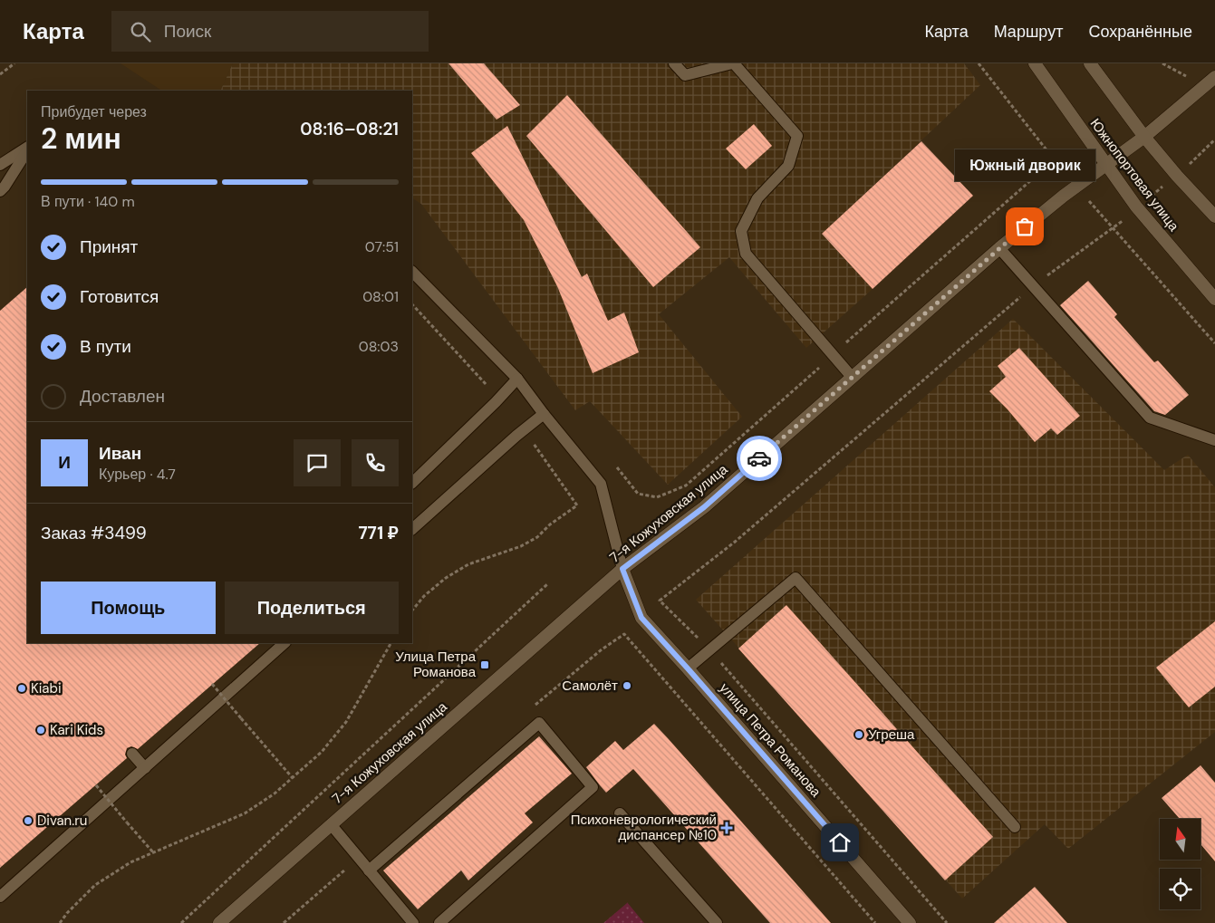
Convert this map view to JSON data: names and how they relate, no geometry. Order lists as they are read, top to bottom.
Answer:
{
  "streets": {
    "street": ["Южнопортовая улица", "7-я Кожуховская улица", "улица Петра Романова"]
  },
  "crossings": [
    ["Южнопортовая улица", "7-я Кожуховская улица"],
    ["7-я Кожуховская улица", "улица Петра Романова"]
  ],
  "places": {
    "other": [
      "Южный дворик",
      "Самолёт",
      "Kiabi",
      "Kari Kids",
      "Угреша",
      "Divan.ru"
    ],
    "transit": ["Улица Петра Романова"],
    "health": ["Психоневрологический диспансер №10"]
  },
  "north": "top",
  "page": {
    "header": "Карта",
    "search": "Поиск",
    "nav": ["Карта", "Маршрут", "Сохранённые"],
    "heading": ["2 мин", "Прибудет через", "08:16–08:21"],
    "panel": [
      "Иван",
      "Курьер · 4.7",
      "Заказ #3499",
      "771 ₽"
    ],
    "bubble": "Южный дворик",
    "bar": "В пути · 140 m",
    "list": [
      ["Принят", "07:51"],
      ["Готовится", "08:01"],
      ["В пути", "08:03"],
      "Доставлен"
    ],
    "round": "И",
    "buttons": ["Помощь", "Поделиться"]
  }
}
